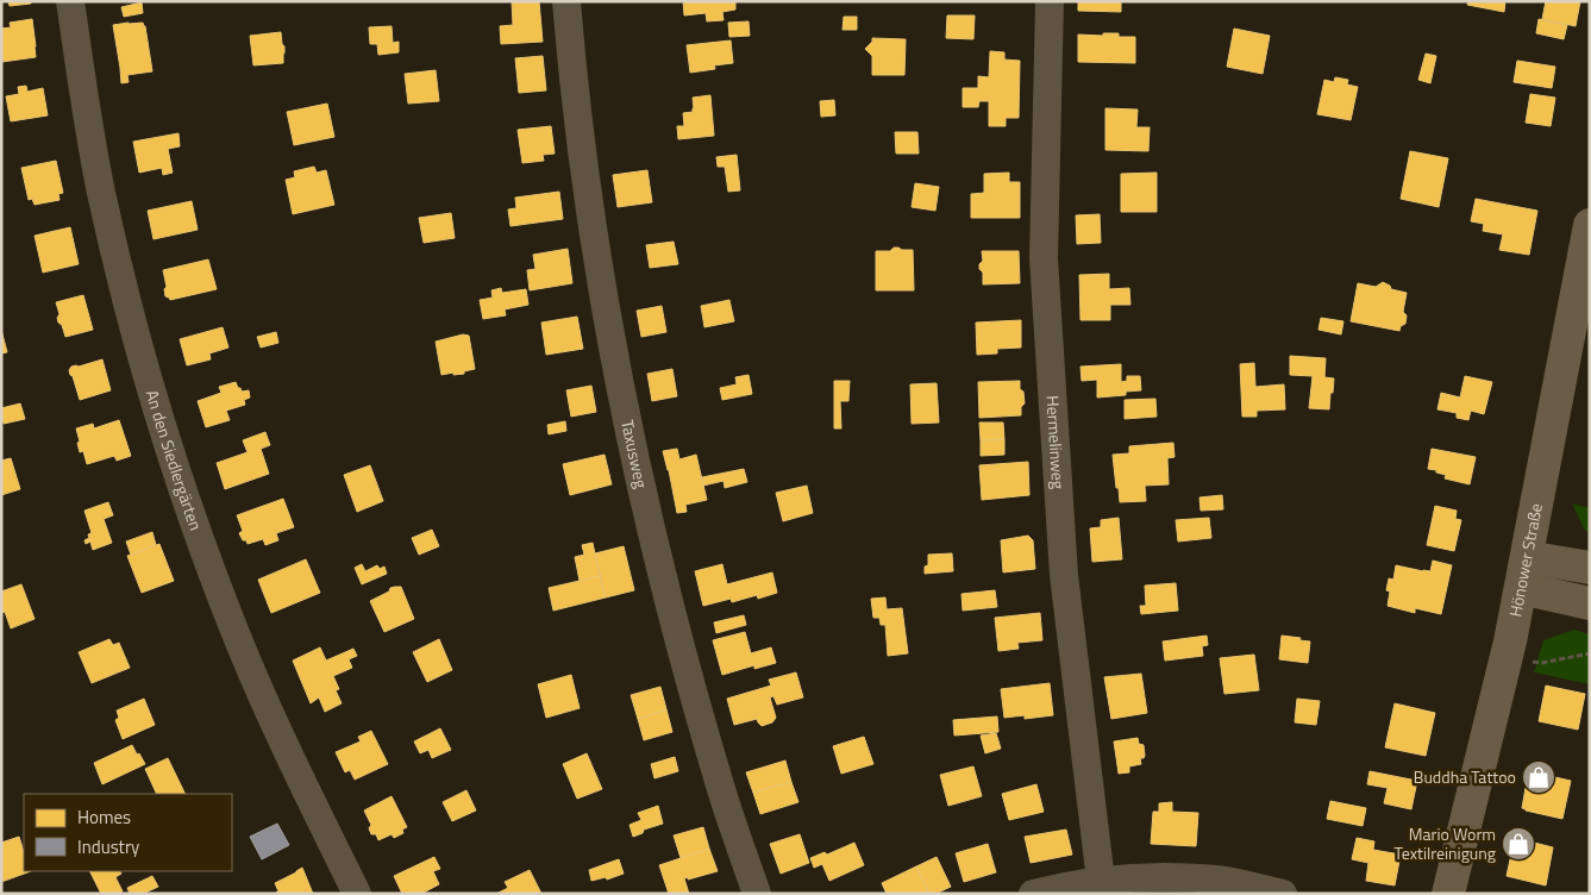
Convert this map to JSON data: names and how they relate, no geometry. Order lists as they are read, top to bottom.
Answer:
{
  "streets": {
    "main road": ["Hönower Straße"],
    "street": ["Hermelinweg", "Taxusweg", "An den Siedlergärten"]
  },
  "places": {
    "shop": ["Buddha Tattoo", "Mario Worm Textilreinigung"]
  },
  "legend": ["Homes", "Industry"]
}
